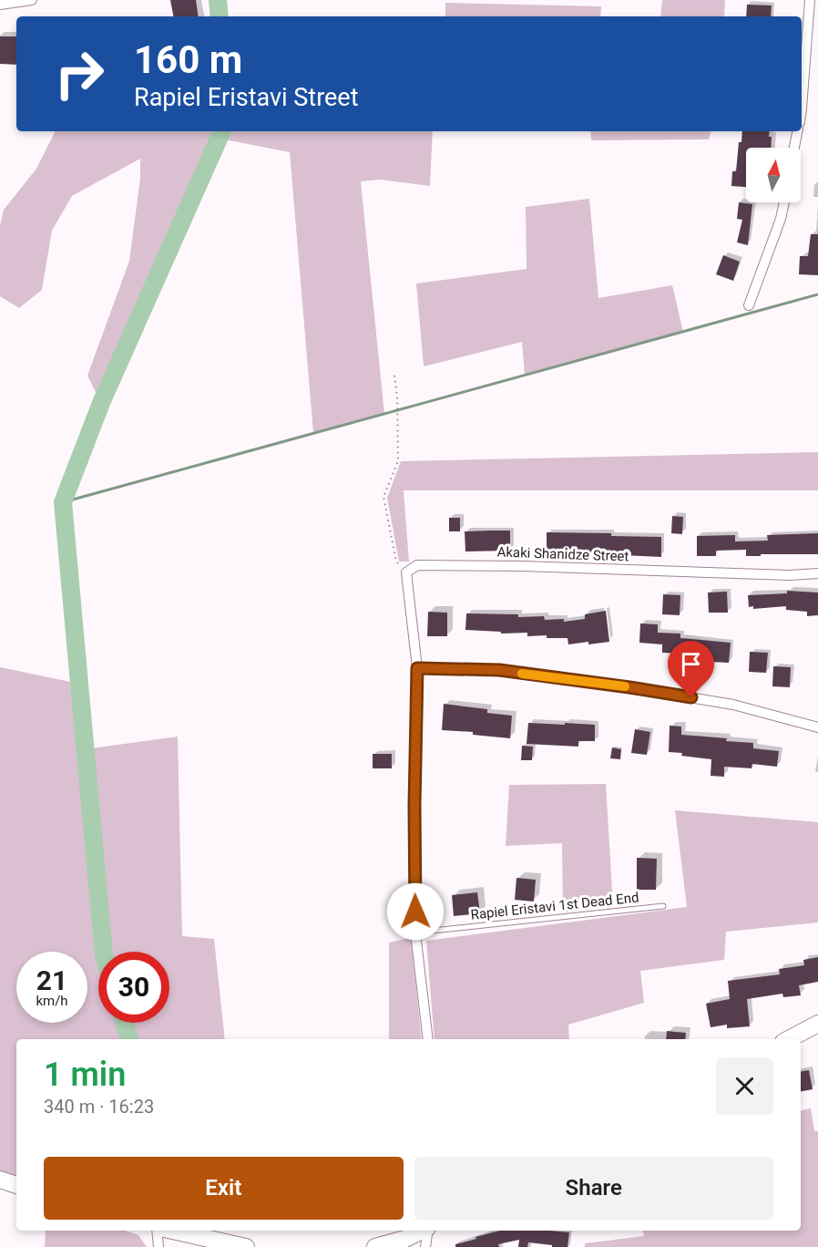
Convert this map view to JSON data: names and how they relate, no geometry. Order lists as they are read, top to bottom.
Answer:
{
  "streets": {
    "street": ["Akaki Shanidze Street"],
    "lane": ["Rapiel Eristavi 1st Dead End"]
  },
  "north": "top",
  "page": {
    "turn": ["160 m", "Rapiel Eristavi Street"],
    "speed": "21 km/h",
    "limit": "30",
    "heading": ["1 min", "340 m · 16:23"],
    "buttons": ["Exit", "Share"]
  }
}
